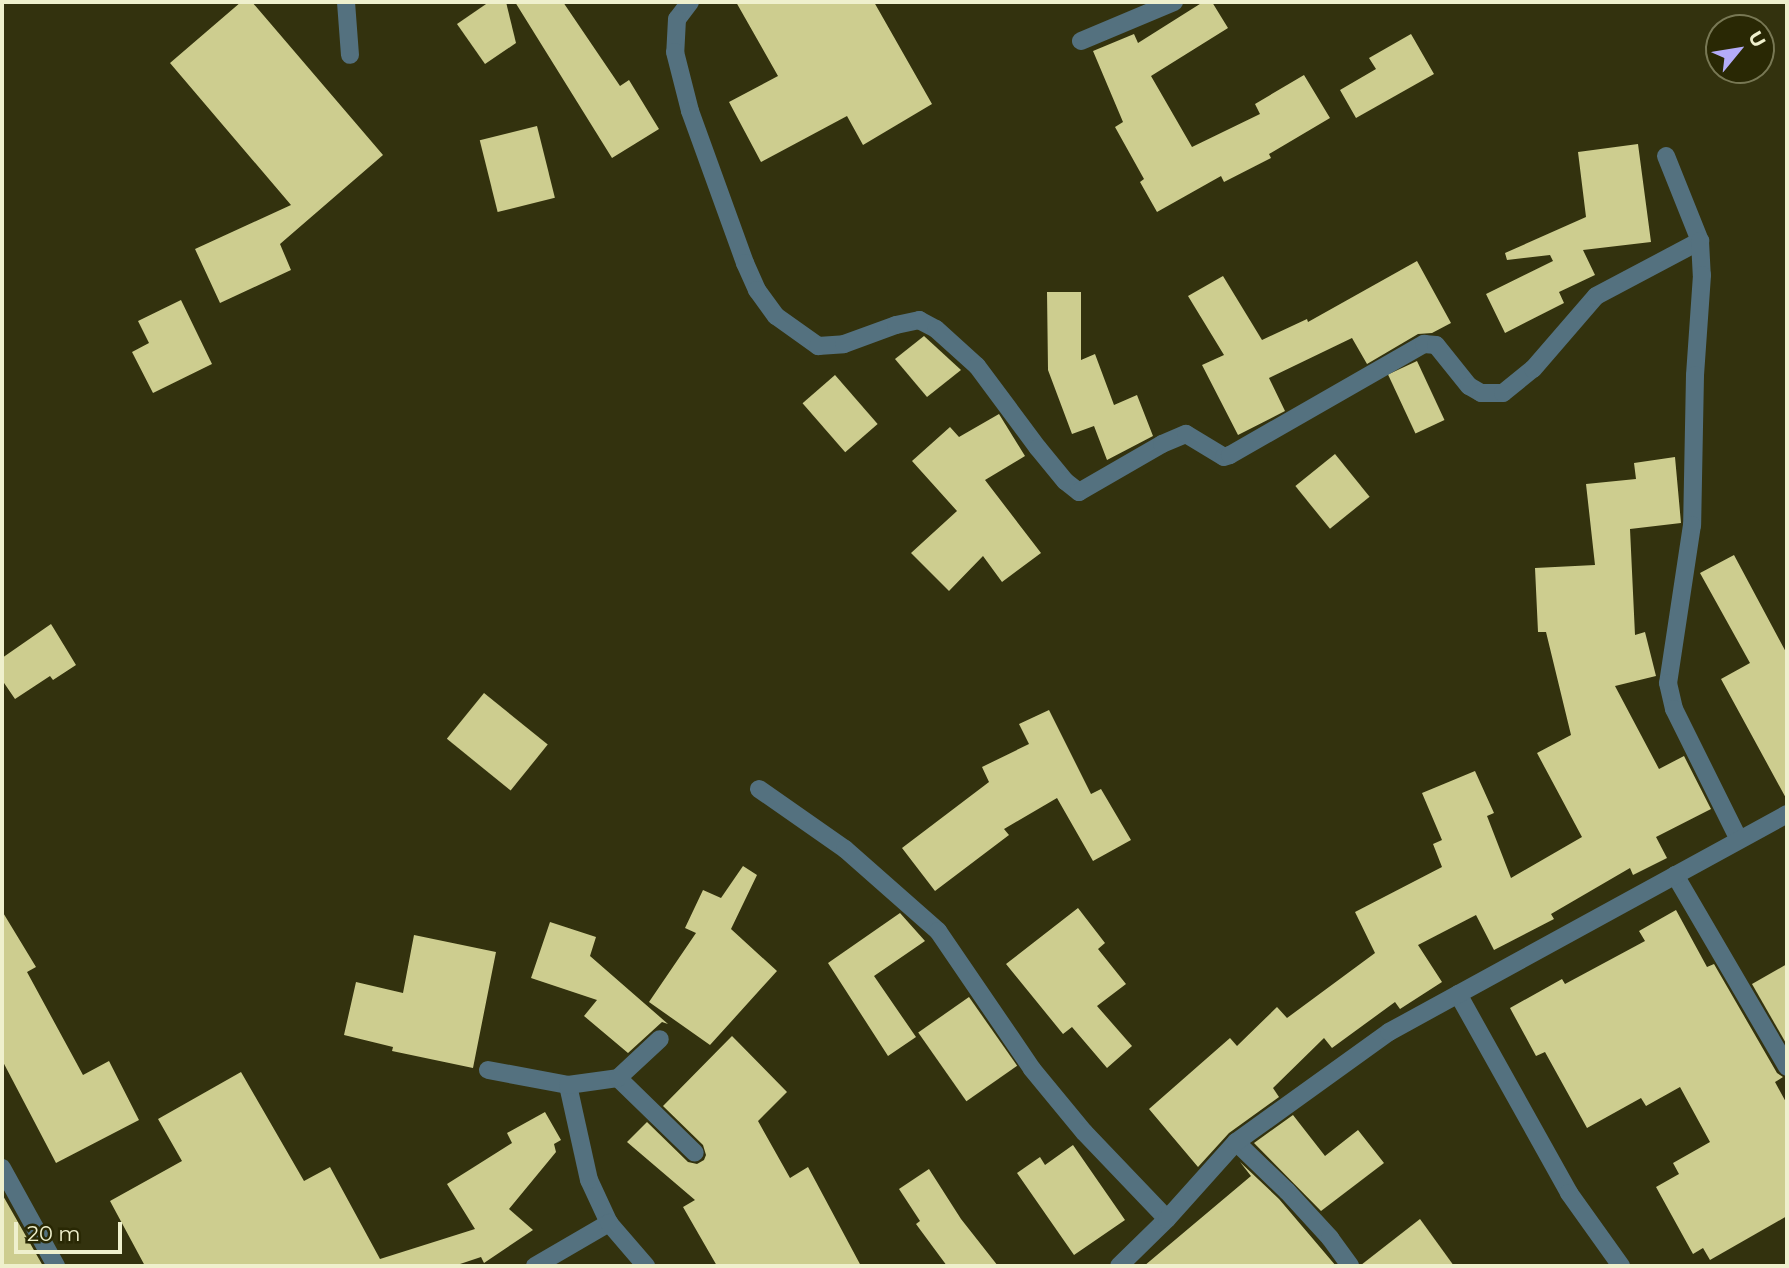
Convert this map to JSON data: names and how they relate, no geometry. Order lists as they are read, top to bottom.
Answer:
{
  "scale_bar": "20 m",
  "north": "top right"
}
